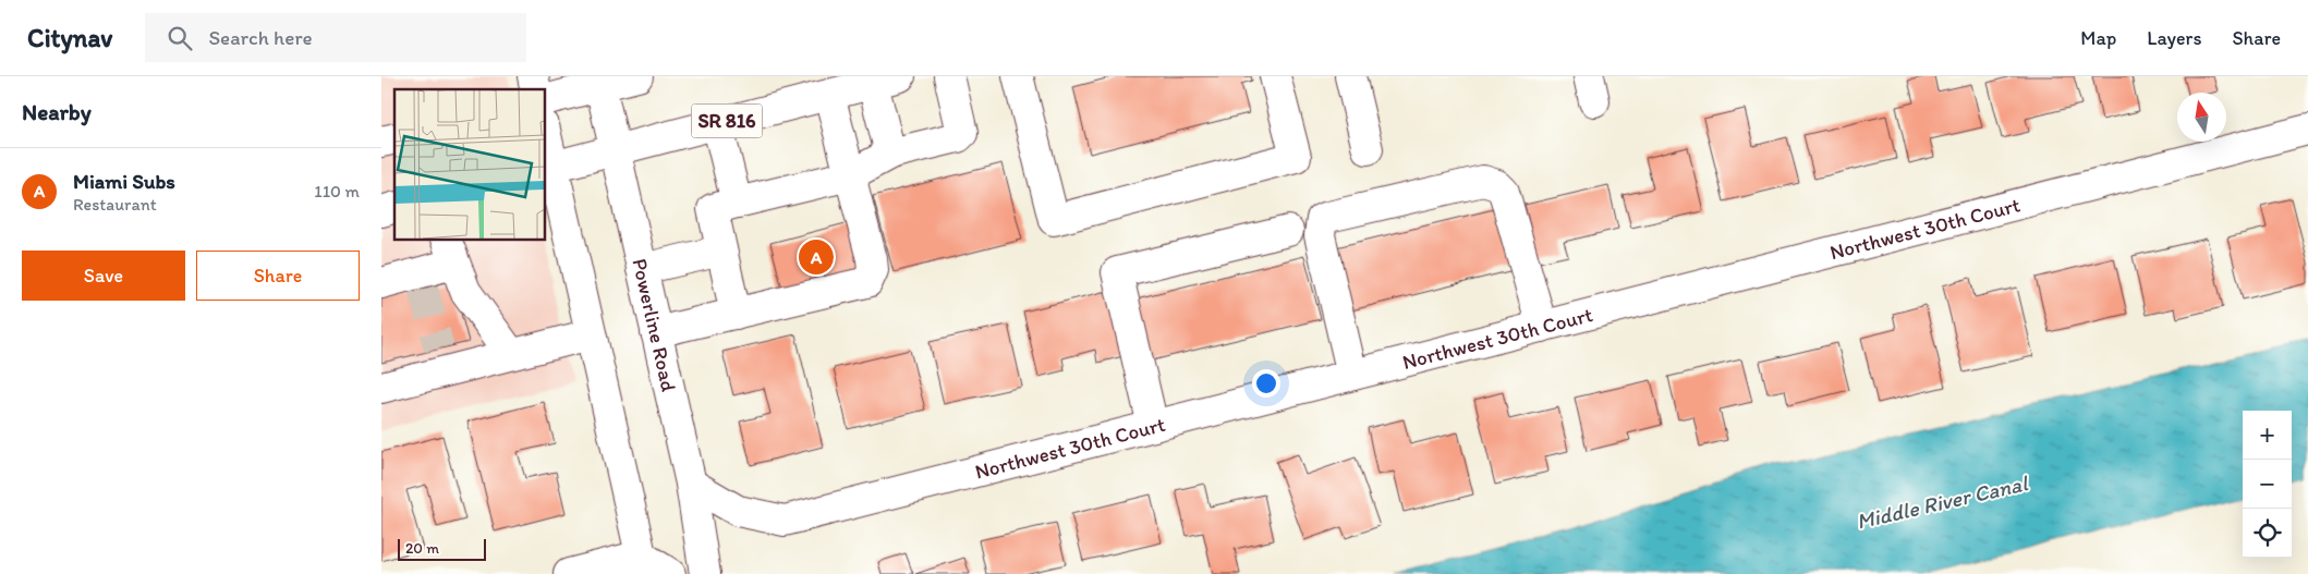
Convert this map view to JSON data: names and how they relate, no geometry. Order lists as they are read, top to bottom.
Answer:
{
  "streets": {
    "street": ["SR 816", "Northwest 30th Court", "Powerline Road"]
  },
  "crossings": [
    ["SR 816", "Powerline Road"],
    ["Northwest 30th Court", "Powerline Road"]
  ],
  "water": ["Middle River Canal"],
  "scale_bar": "20 m",
  "north": "top",
  "page": {
    "header": "Citynav",
    "search": "Search here",
    "nav": ["Map", "Layers", "Share"],
    "heading": "Nearby",
    "list": [
      {
        "mark": "A",
        "name": "Miami Subs",
        "note": "Restaurant",
        "value": "110 m"
      }
    ],
    "buttons": ["Save", "Share"],
    "pins": "A",
    "map_buttons": ["+", "−"],
    "scale": "20 m"
  }
}
